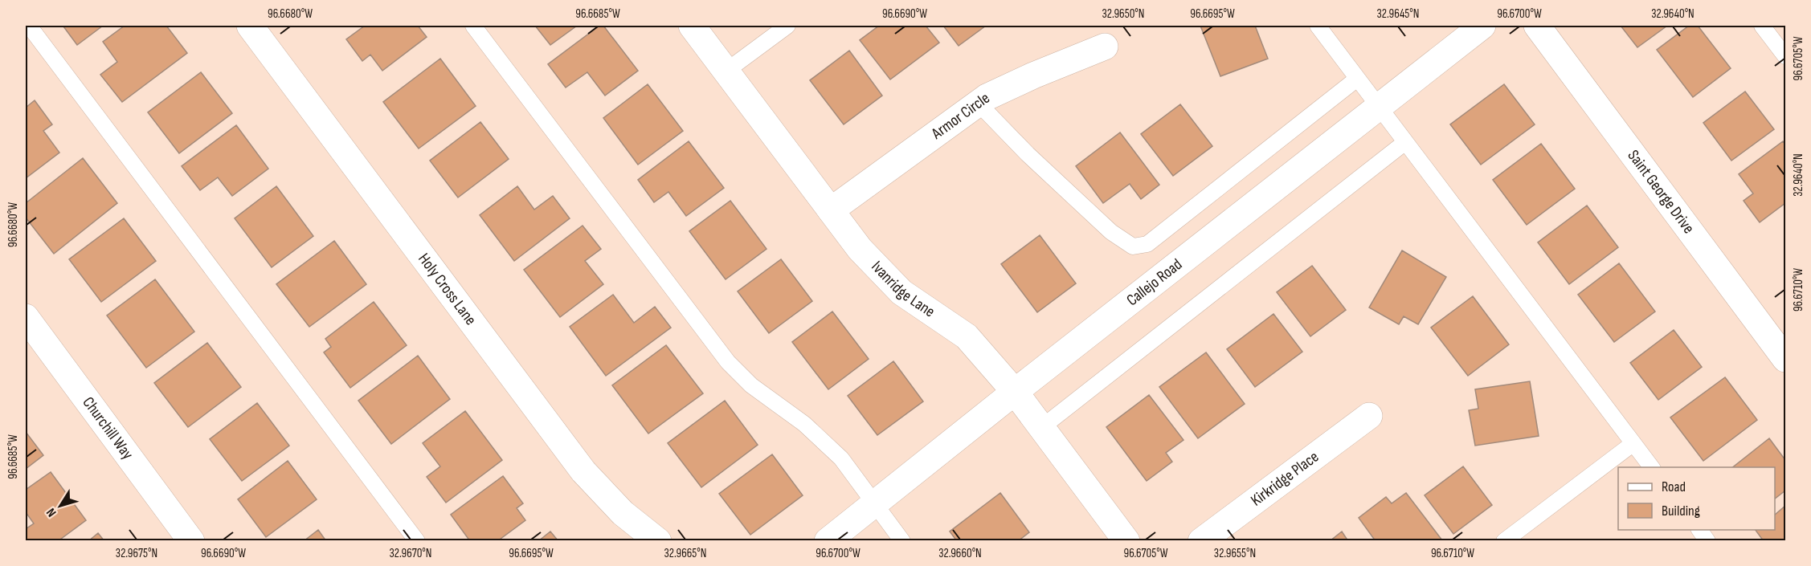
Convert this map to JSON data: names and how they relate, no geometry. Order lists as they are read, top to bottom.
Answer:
{
  "streets": {
    "street": [
      "Armor Circle",
      "Saint George Drive",
      "Callejo Road",
      "Ivanridge Lane",
      "Holy Cross Lane",
      "Churchill Way",
      "Kirkridge Place"
    ]
  },
  "crossings": [
    ["Armor Circle", "Ivanridge Lane"],
    ["Callejo Road", "Ivanridge Lane"]
  ],
  "legend": ["Road", "Building"],
  "north": "bottom left",
  "coordinates": [
    "96.6680°W",
    "96.6685°W",
    "96.6690°W",
    "32.9650°N",
    "96.6695°W",
    "32.9645°N",
    "96.6700°W",
    "32.9640°N",
    "96.6705°W",
    "96.6710°W",
    "32.9675°N",
    "32.9670°N",
    "32.9665°N",
    "32.9660°N",
    "32.9655°N"
  ]
}
